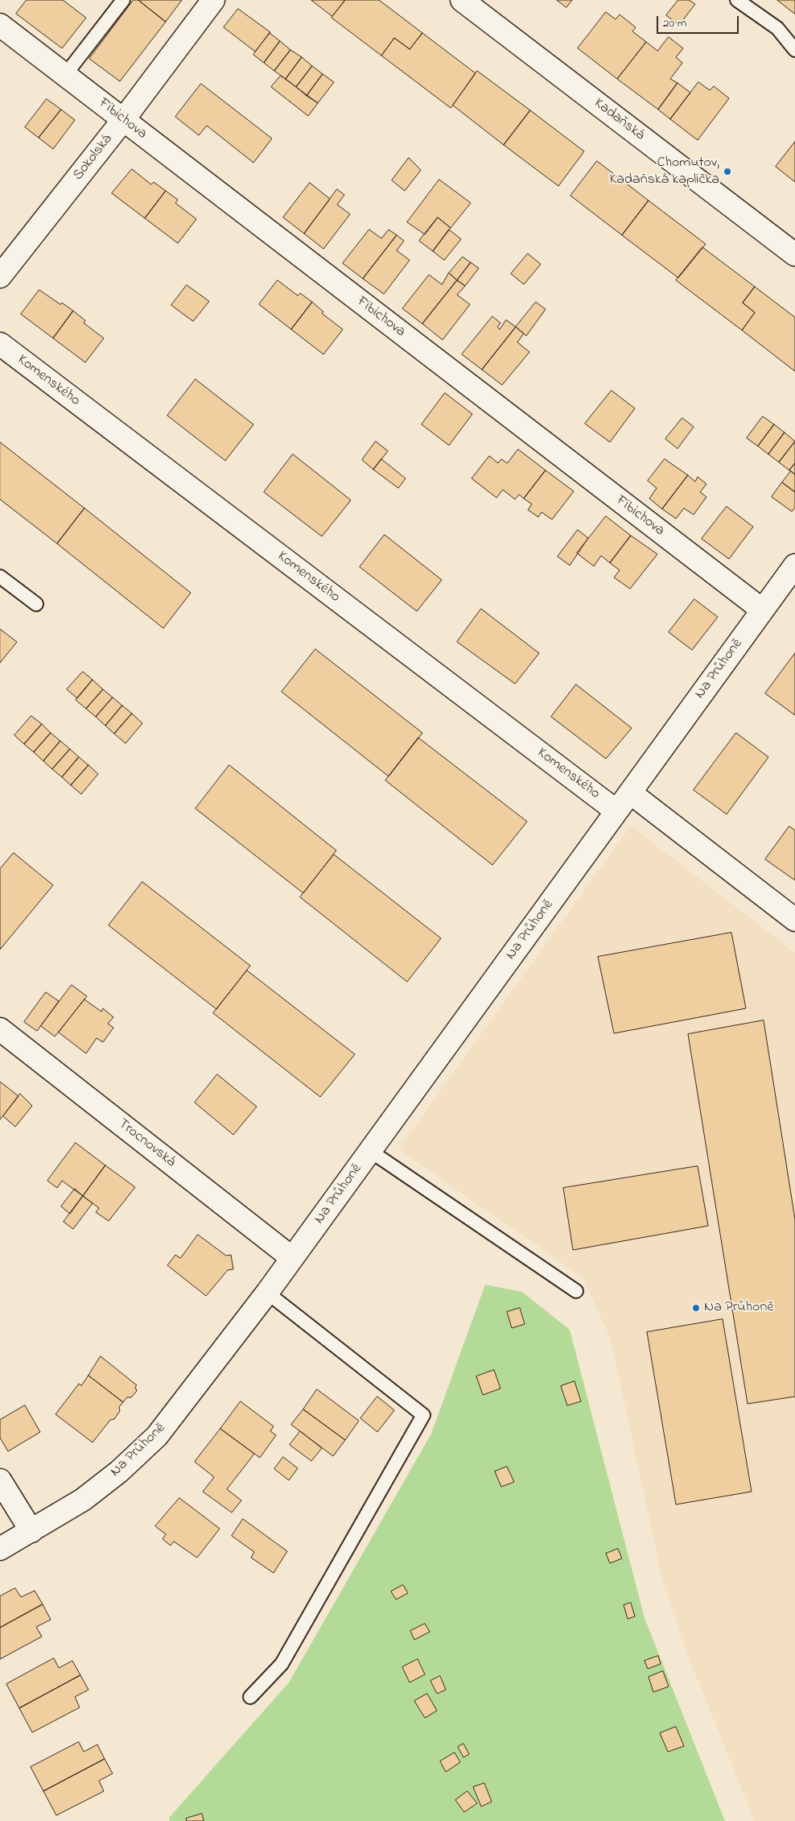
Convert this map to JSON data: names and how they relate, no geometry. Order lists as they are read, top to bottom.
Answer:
{
  "streets": {
    "street": [
      "Fibichova",
      "Kadaňská",
      "Sokolská",
      "Komenského",
      "Na Průhoně",
      "Trocnovská"
    ]
  },
  "crossings": [
    ["Fibichova", "Sokolská"],
    ["Fibichova", "Na Průhoně"],
    ["Komenského", "Na Průhoně"],
    ["Na Průhoně", "Trocnovská"]
  ],
  "places": ["Chomutov, Kadaňská kaplička", "Na Průhoně"],
  "scale_bar": "20 m"
}
